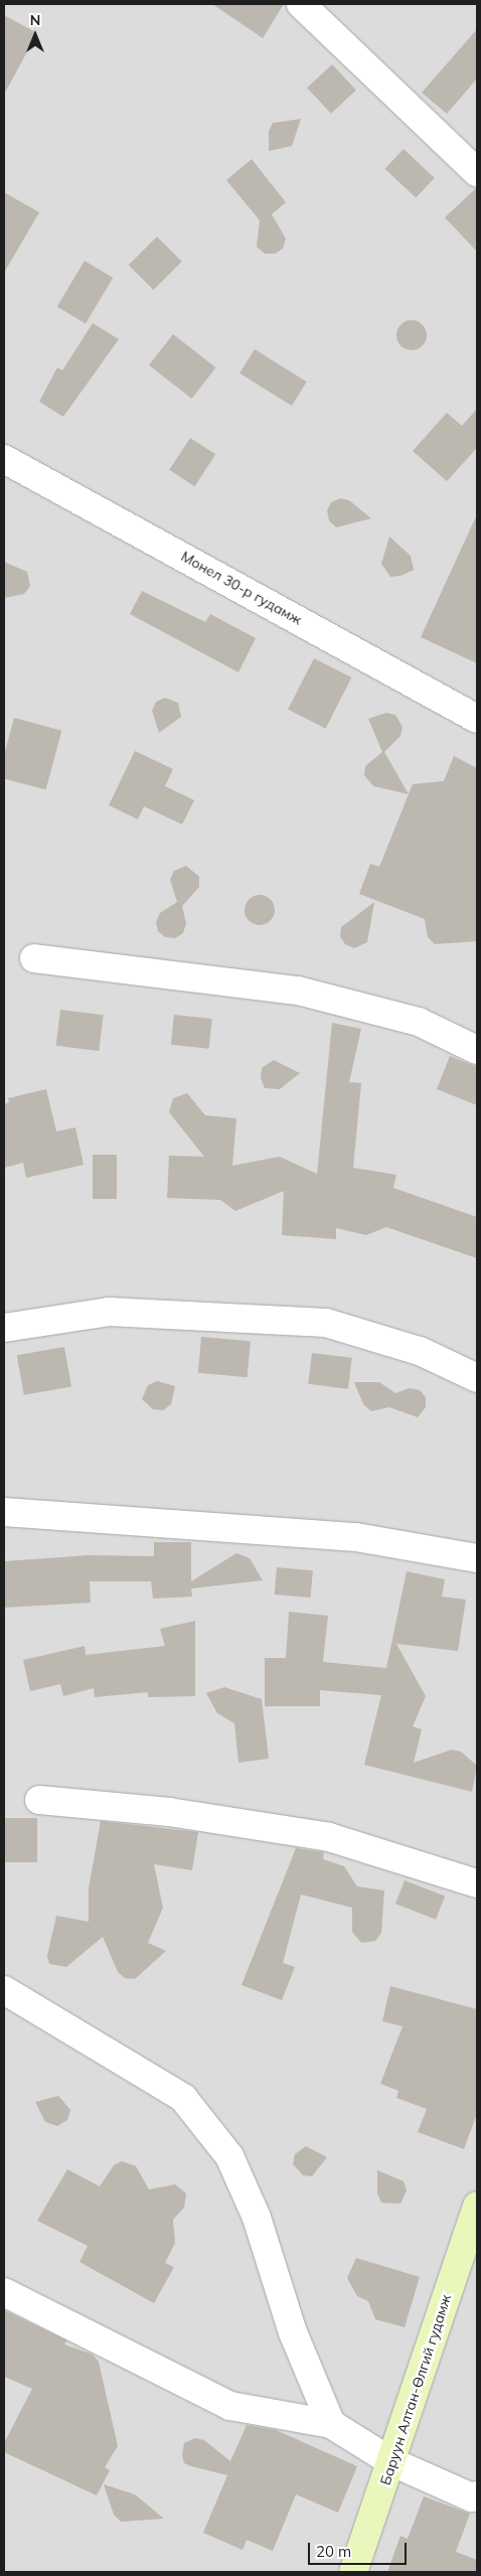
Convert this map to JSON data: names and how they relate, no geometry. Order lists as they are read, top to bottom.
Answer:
{
  "streets": {
    "main road": ["Баруун Алтан-Өлгий гудамж"],
    "street": ["Монел 30-р гудамж"]
  },
  "scale_bar": "20 m",
  "north": "top"
}
